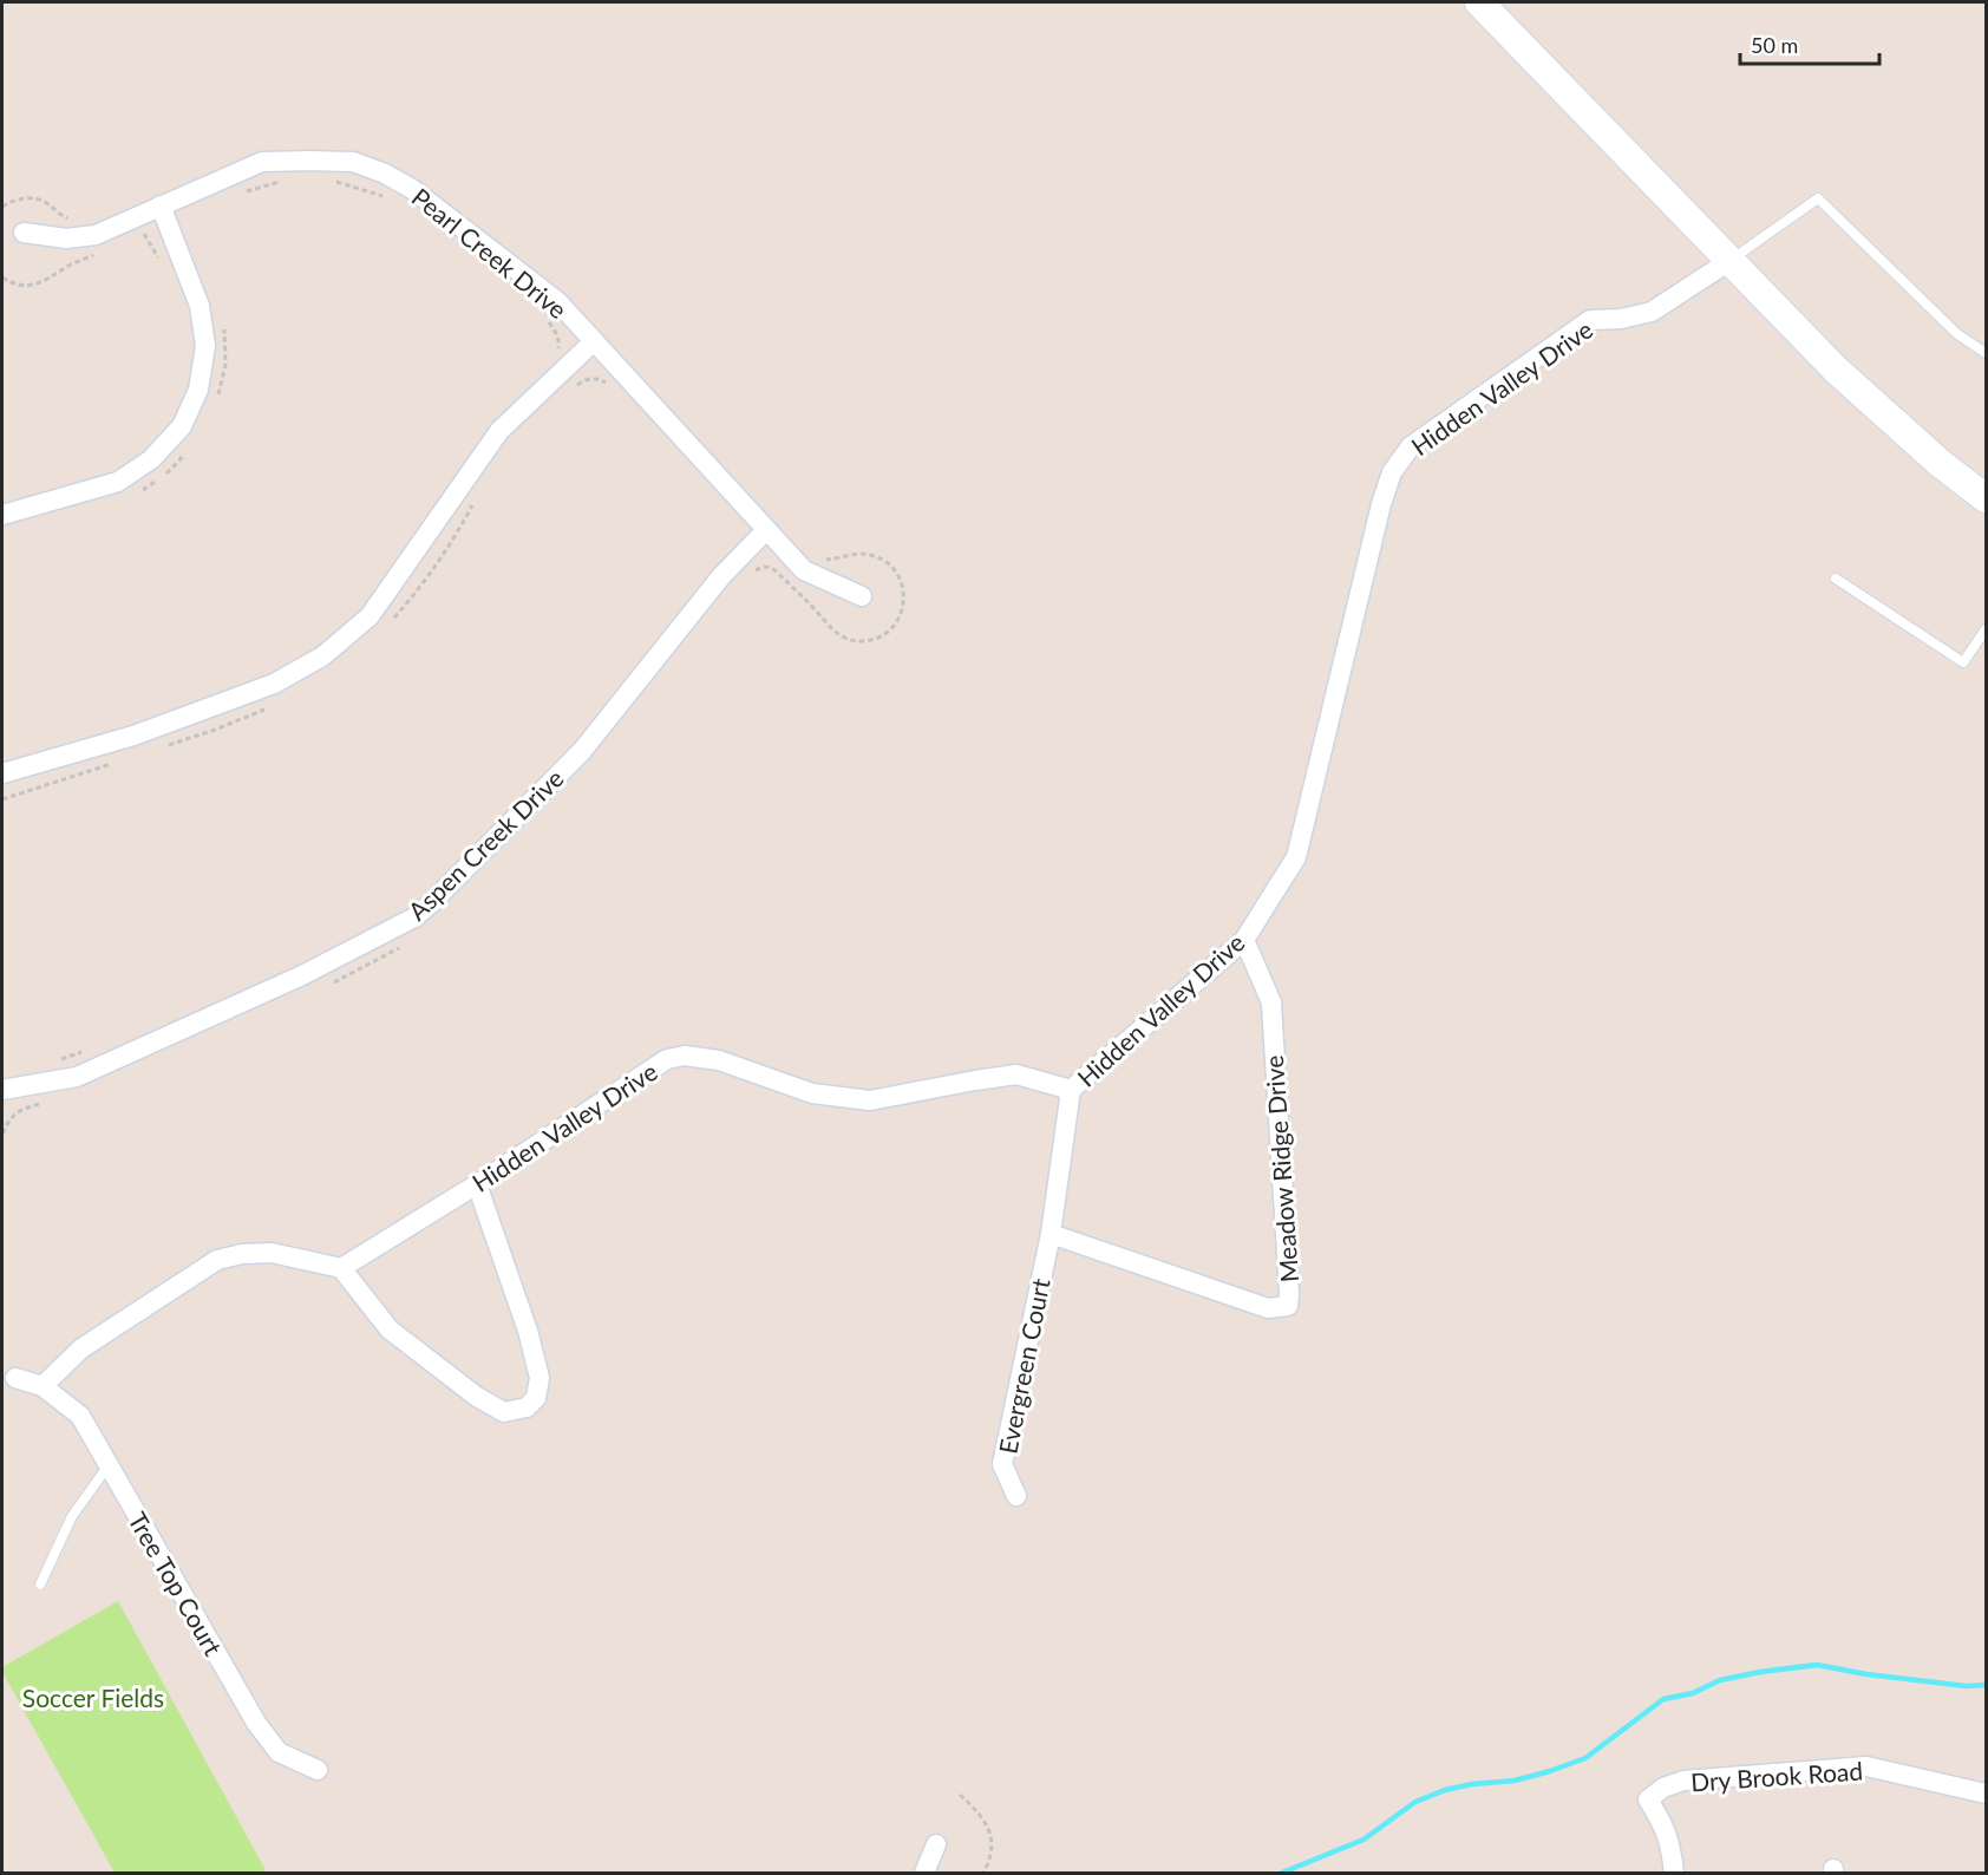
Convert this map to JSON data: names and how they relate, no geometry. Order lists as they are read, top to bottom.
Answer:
{
  "streets": {
    "street": [
      "Pearl Creek Drive",
      "Hidden Valley Drive",
      "Aspen Creek Drive",
      "Meadow Ridge Drive",
      "Evergreen Court",
      "Tree Top Court",
      "Dry Brook Road"
    ]
  },
  "crossings": [
    ["Pearl Creek Drive", "Aspen Creek Drive"],
    ["Hidden Valley Drive", "Meadow Ridge Drive"],
    ["Meadow Ridge Drive", "Evergreen Court"]
  ],
  "parks": ["Soccer Fields"],
  "scale_bar": "50 m"
}
